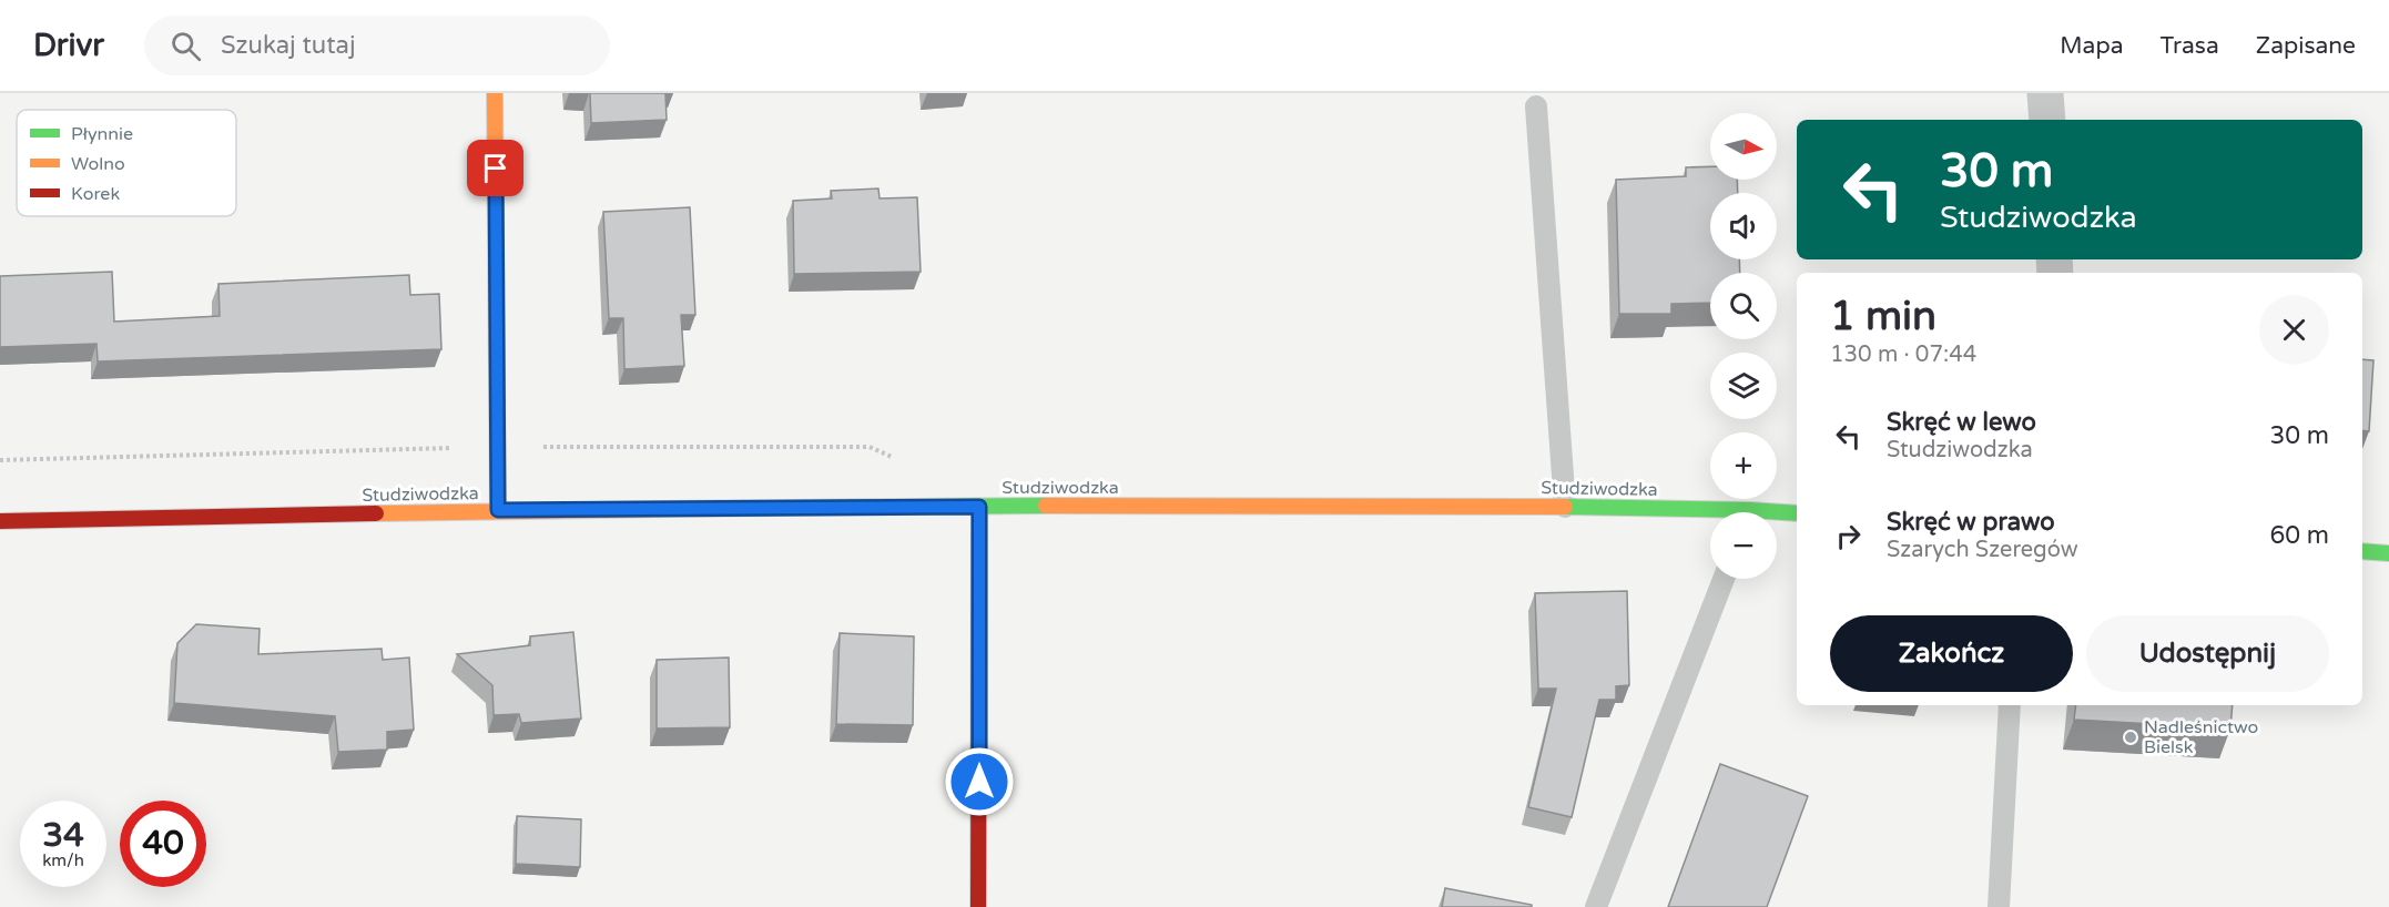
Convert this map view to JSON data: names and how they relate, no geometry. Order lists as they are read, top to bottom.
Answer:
{
  "streets": {
    "street": ["Studziwodzka"]
  },
  "places": ["Nadleśnictwo Bielsk"],
  "legend": ["Płynnie", "Wolno", "Korek"],
  "north": "right",
  "page": {
    "header": "Drivr",
    "search": "Szukaj tutaj",
    "nav": ["Mapa", "Trasa", "Zapisane"],
    "map_buttons": ["+", "−"],
    "turn": ["30 m", "Studziwodzka"],
    "heading": ["1 min", "130 m · 07:44"],
    "list": [
      {
        "name": "Skręć w lewo",
        "note": "Studziwodzka",
        "value": "30 m"
      },
      {
        "name": "Skręć w prawo",
        "note": "Szarych Szeregów",
        "value": "60 m"
      }
    ],
    "buttons": ["Zakończ", "Udostępnij"],
    "speed": "34 km/h",
    "limit": "40"
  }
}
